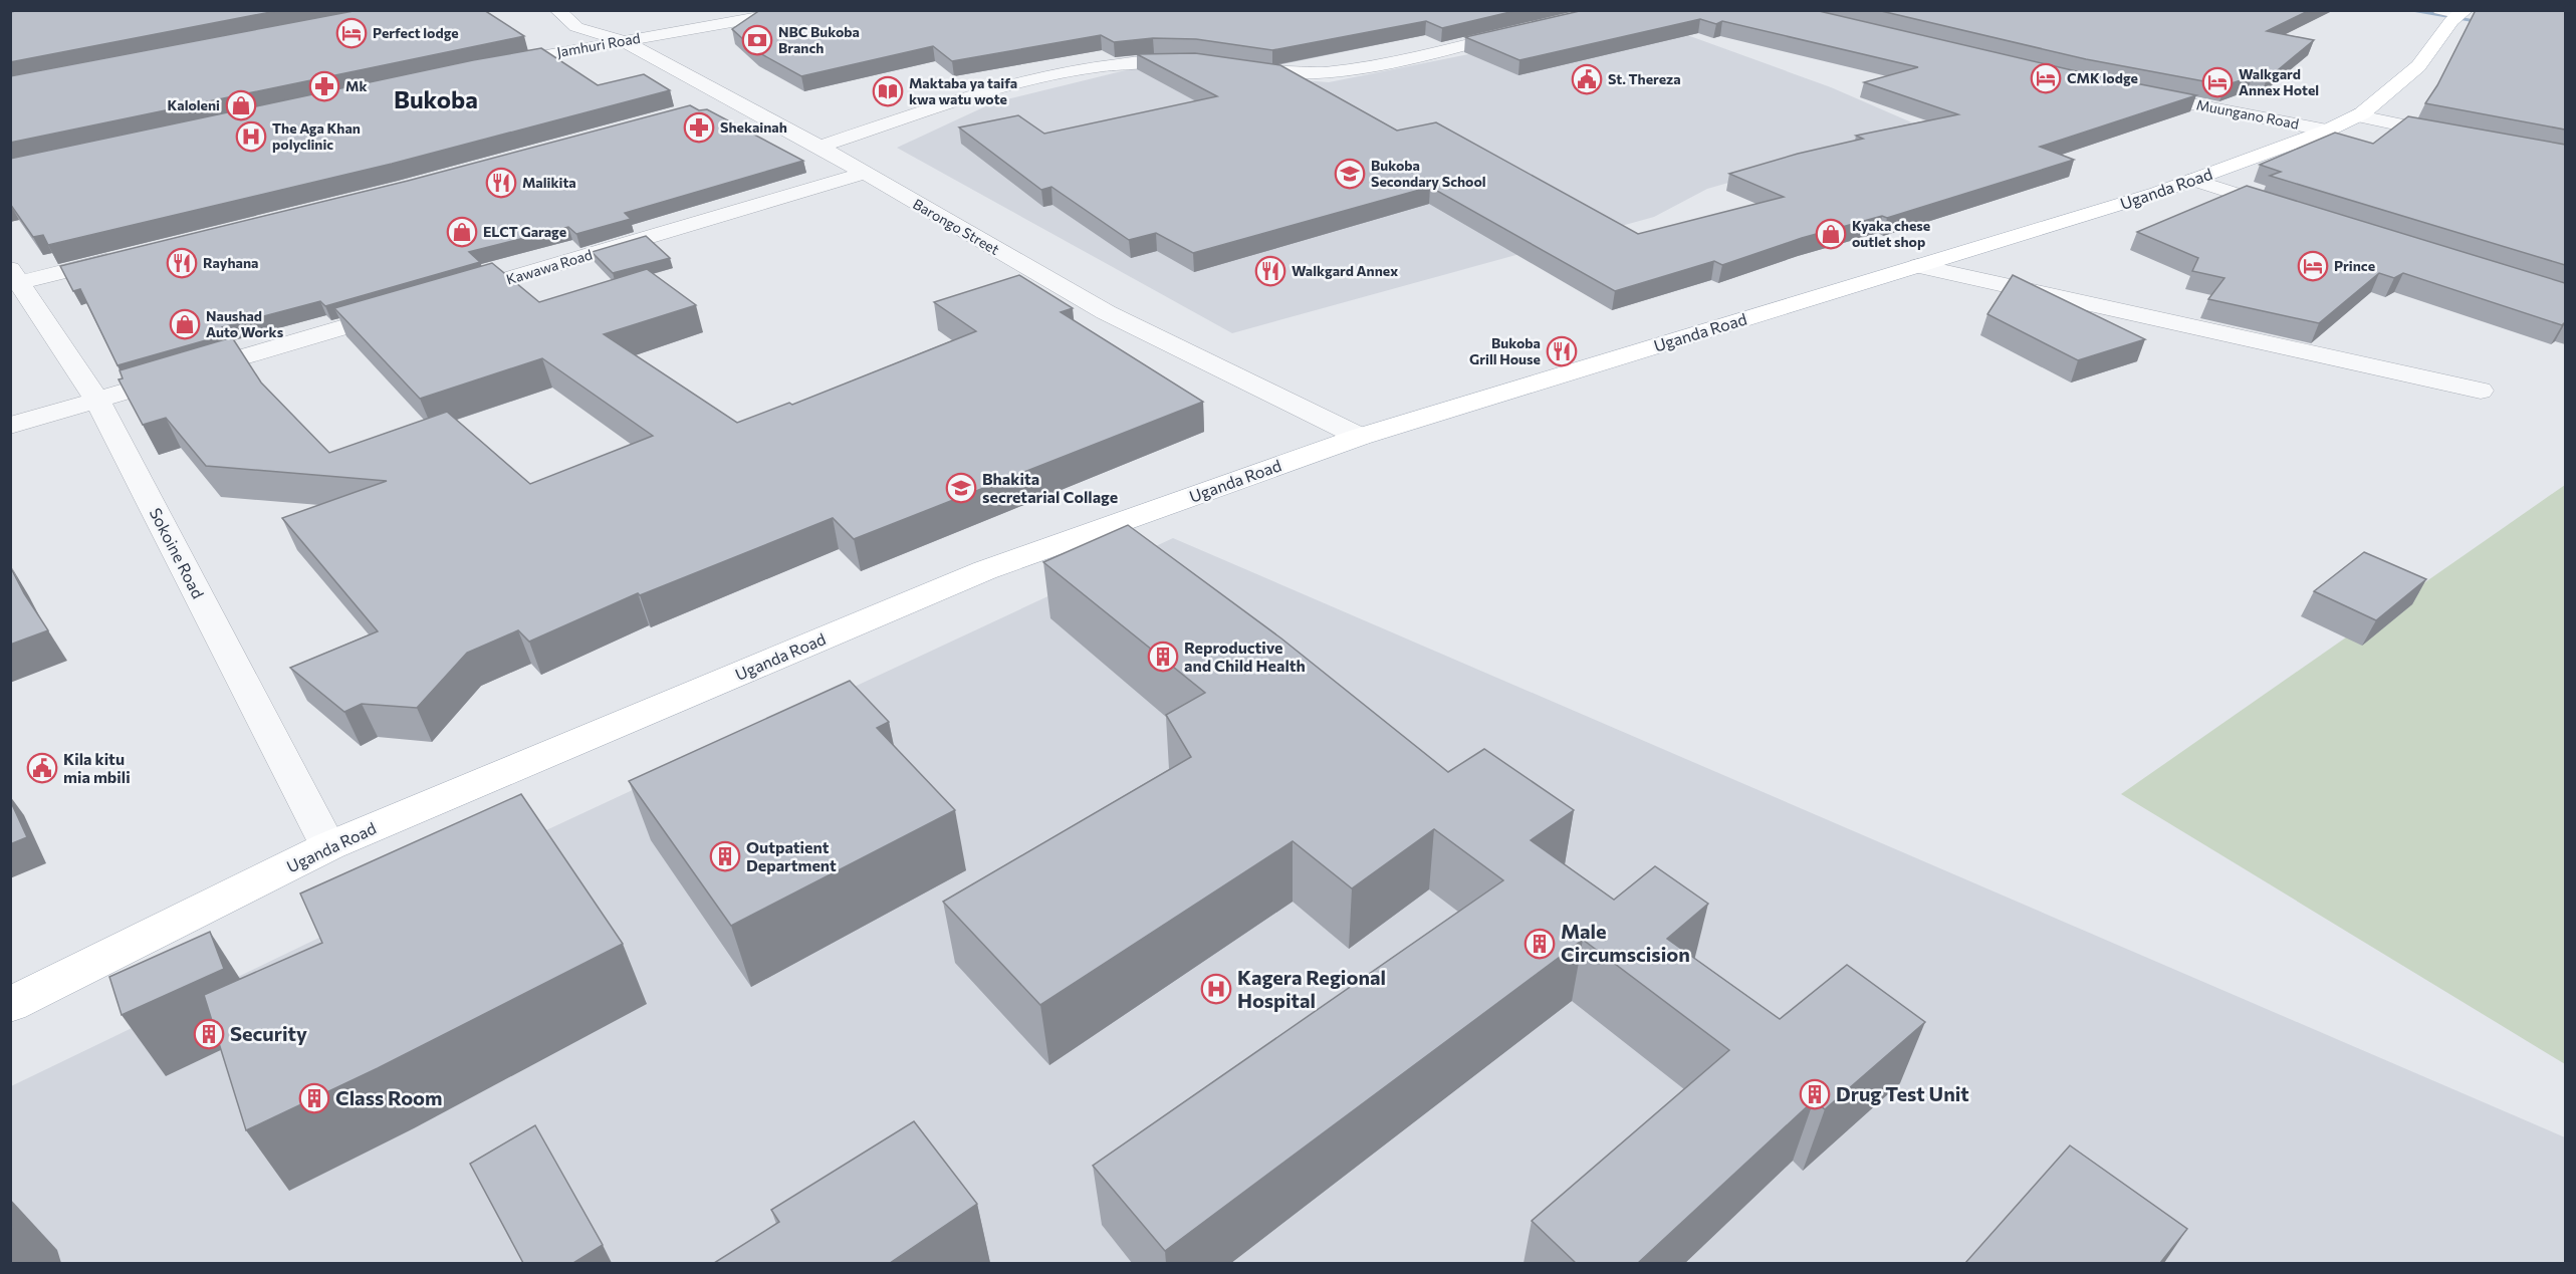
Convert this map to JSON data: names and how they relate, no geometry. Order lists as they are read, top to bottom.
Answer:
{
  "streets": {
    "main road": ["Uganda Road"],
    "street": [
      "Jamhuri Road",
      "Muungano Road",
      "Barongo Street",
      "Kawawa Road",
      "Sokoine Road"
    ]
  },
  "crossings": [
    ["Jamhuri Road", "Barongo Street"],
    ["Muungano Road", "Uganda Road"],
    ["Uganda Road", "Barongo Street"],
    ["Uganda Road", "Sokoine Road"],
    ["Barongo Street", "Kawawa Road"]
  ],
  "districts": ["Bukoba"],
  "places": {
    "hotel": [
      "Perfect lodge",
      "CMK lodge",
      "Walkgard Annex Hotel",
      "Prince"
    ],
    "bank": ["NBC Bukoba Branch"],
    "public building": ["St. Thereza", "Kila kitu mia mbili"],
    "pharmacy": ["Mk", "Shekainah"],
    "library": ["Maktaba ya taifa kwa watu wote"],
    "shop": [
      "Kaloleni",
      "ELCT Garage",
      "Kyaka chese outlet shop",
      "Naushad Auto Works"
    ],
    "hospital": ["The Aga Khan polyclinic", "Kagera Regional Hospital"],
    "school or university": ["Bukoba Secondary School", "Bhakita secretarial Collage"],
    "restaurant": [
      "Malikita",
      "Rayhana",
      "Walkgard Annex",
      "Bukoba Grill House"
    ],
    "building": [
      "Reproductive and Child Health",
      "Outpatient Department",
      "Male Circumscision",
      "Security",
      "Drug Test Unit",
      "Class Room"
    ]
  }
}
